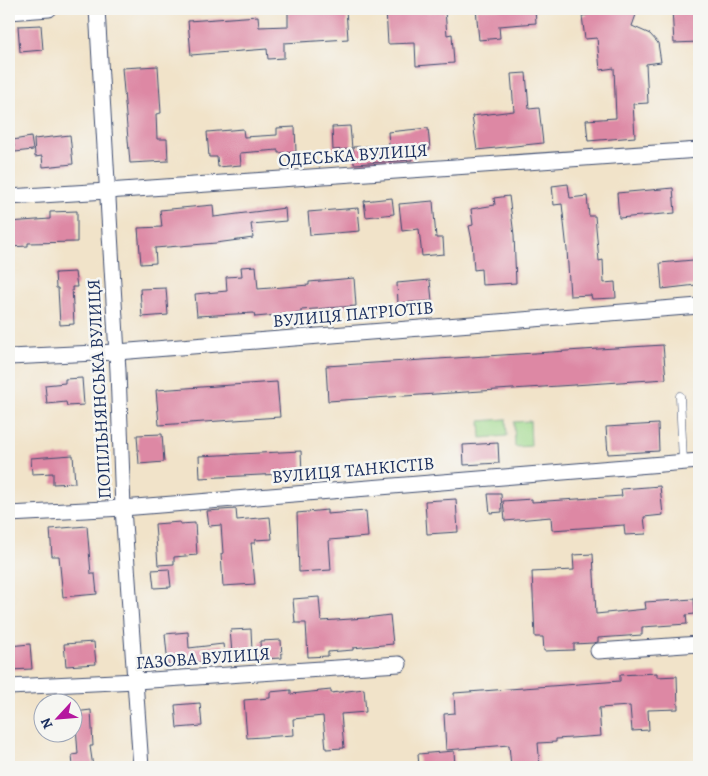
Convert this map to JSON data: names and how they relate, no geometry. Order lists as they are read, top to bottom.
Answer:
{
  "streets": {
    "street": [
      "ОДЕСЬКА ВУЛИЦЯ",
      "ВУЛИЦЯ ПАТРІОТІВ",
      "ПОПІЛЬНЯНСЬКА ВУЛИЦЯ",
      "ВУЛИЦЯ ТАНКІСТІВ",
      "ГАЗОВА ВУЛИЦЯ"
    ]
  },
  "crossings": [
    ["ОДЕСЬКА ВУЛИЦЯ", "ПОПІЛЬНЯНСЬКА ВУЛИЦЯ"],
    ["ВУЛИЦЯ ПАТРІОТІВ", "ПОПІЛЬНЯНСЬКА ВУЛИЦЯ"],
    ["ПОПІЛЬНЯНСЬКА ВУЛИЦЯ", "ВУЛИЦЯ ТАНКІСТІВ"],
    ["ПОПІЛЬНЯНСЬКА ВУЛИЦЯ", "ГАЗОВА ВУЛИЦЯ"]
  ],
  "north": "bottom left"
}
